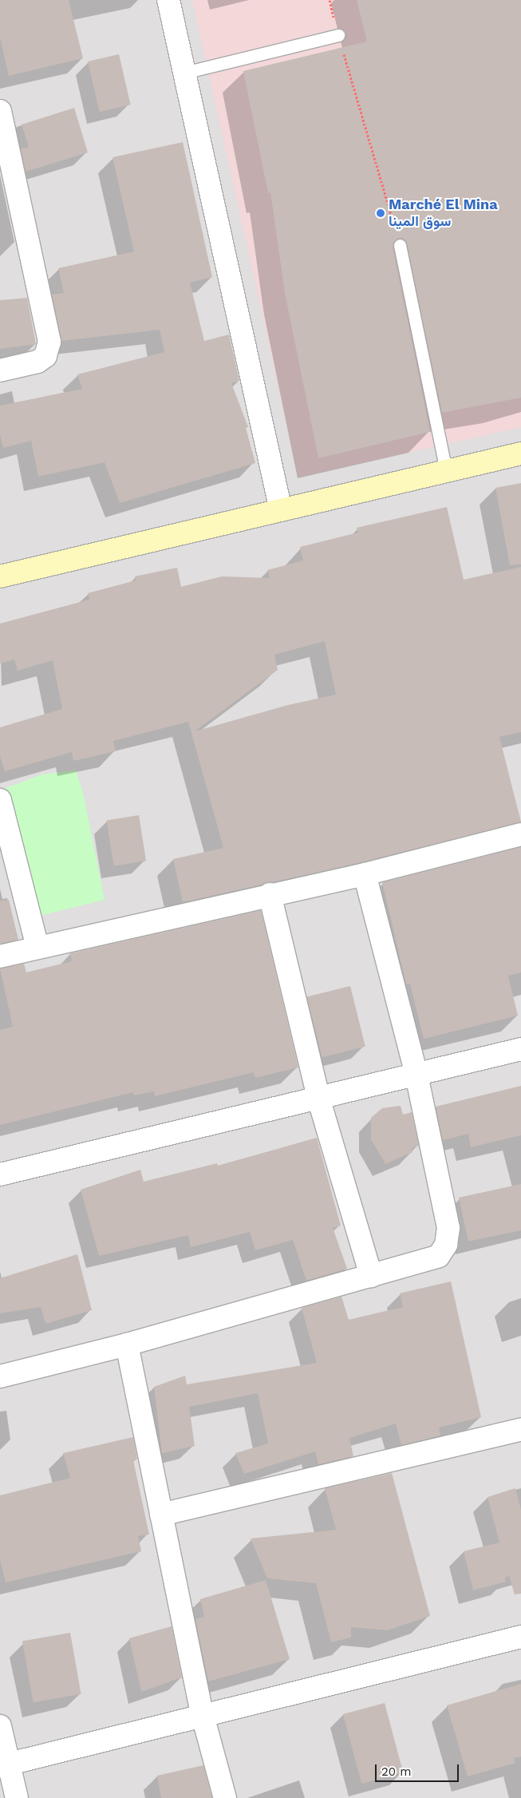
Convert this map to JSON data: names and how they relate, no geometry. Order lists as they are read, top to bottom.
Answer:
{
  "places": ["Marché El Mina سوق المينا"],
  "scale_bar": "20 m"
}
